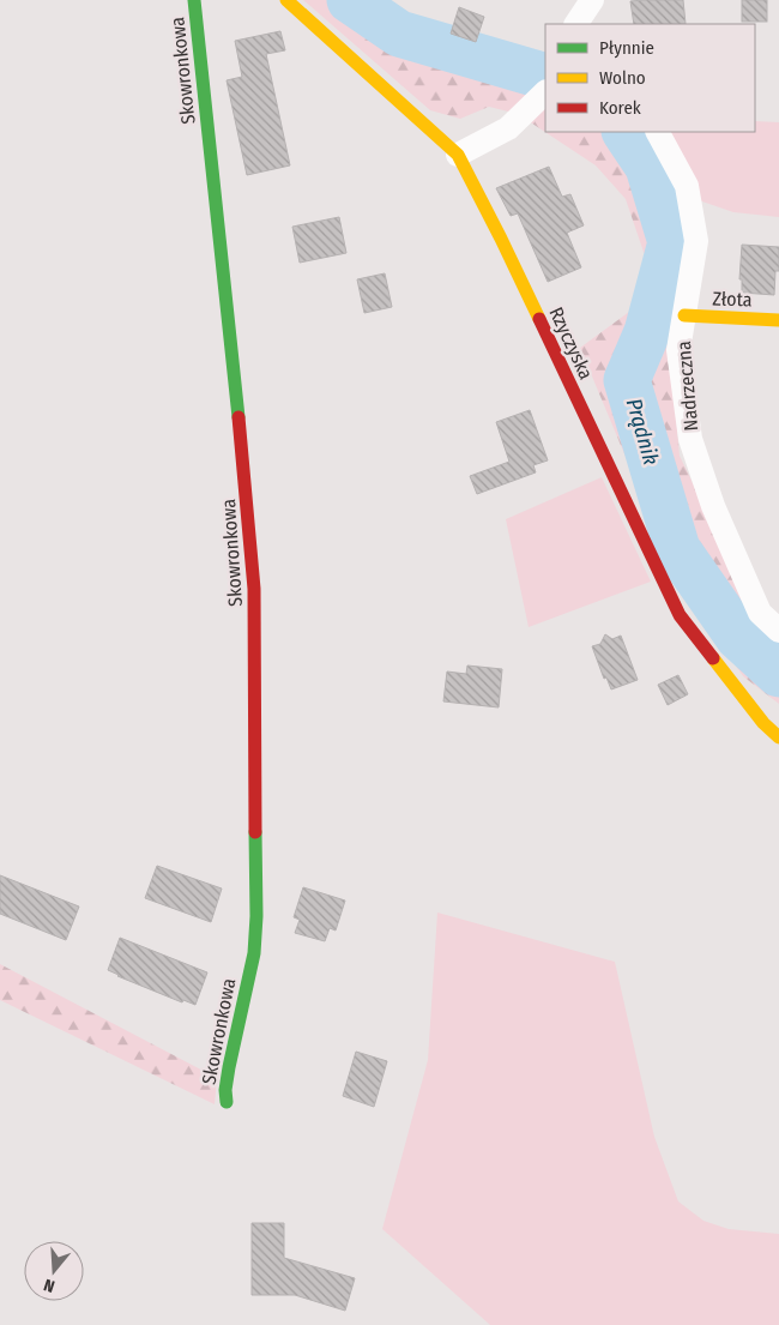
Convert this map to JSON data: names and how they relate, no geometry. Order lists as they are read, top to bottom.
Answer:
{
  "streets": {
    "street": [
      "Skowronkowa",
      "Złota",
      "Rzyczyska",
      "Nadrzeczna"
    ]
  },
  "crossings": [
    ["Złota", "Nadrzeczna"]
  ],
  "water": ["Prądnik"],
  "legend": ["Płynnie", "Wolno", "Korek"],
  "north": "bottom"
}
